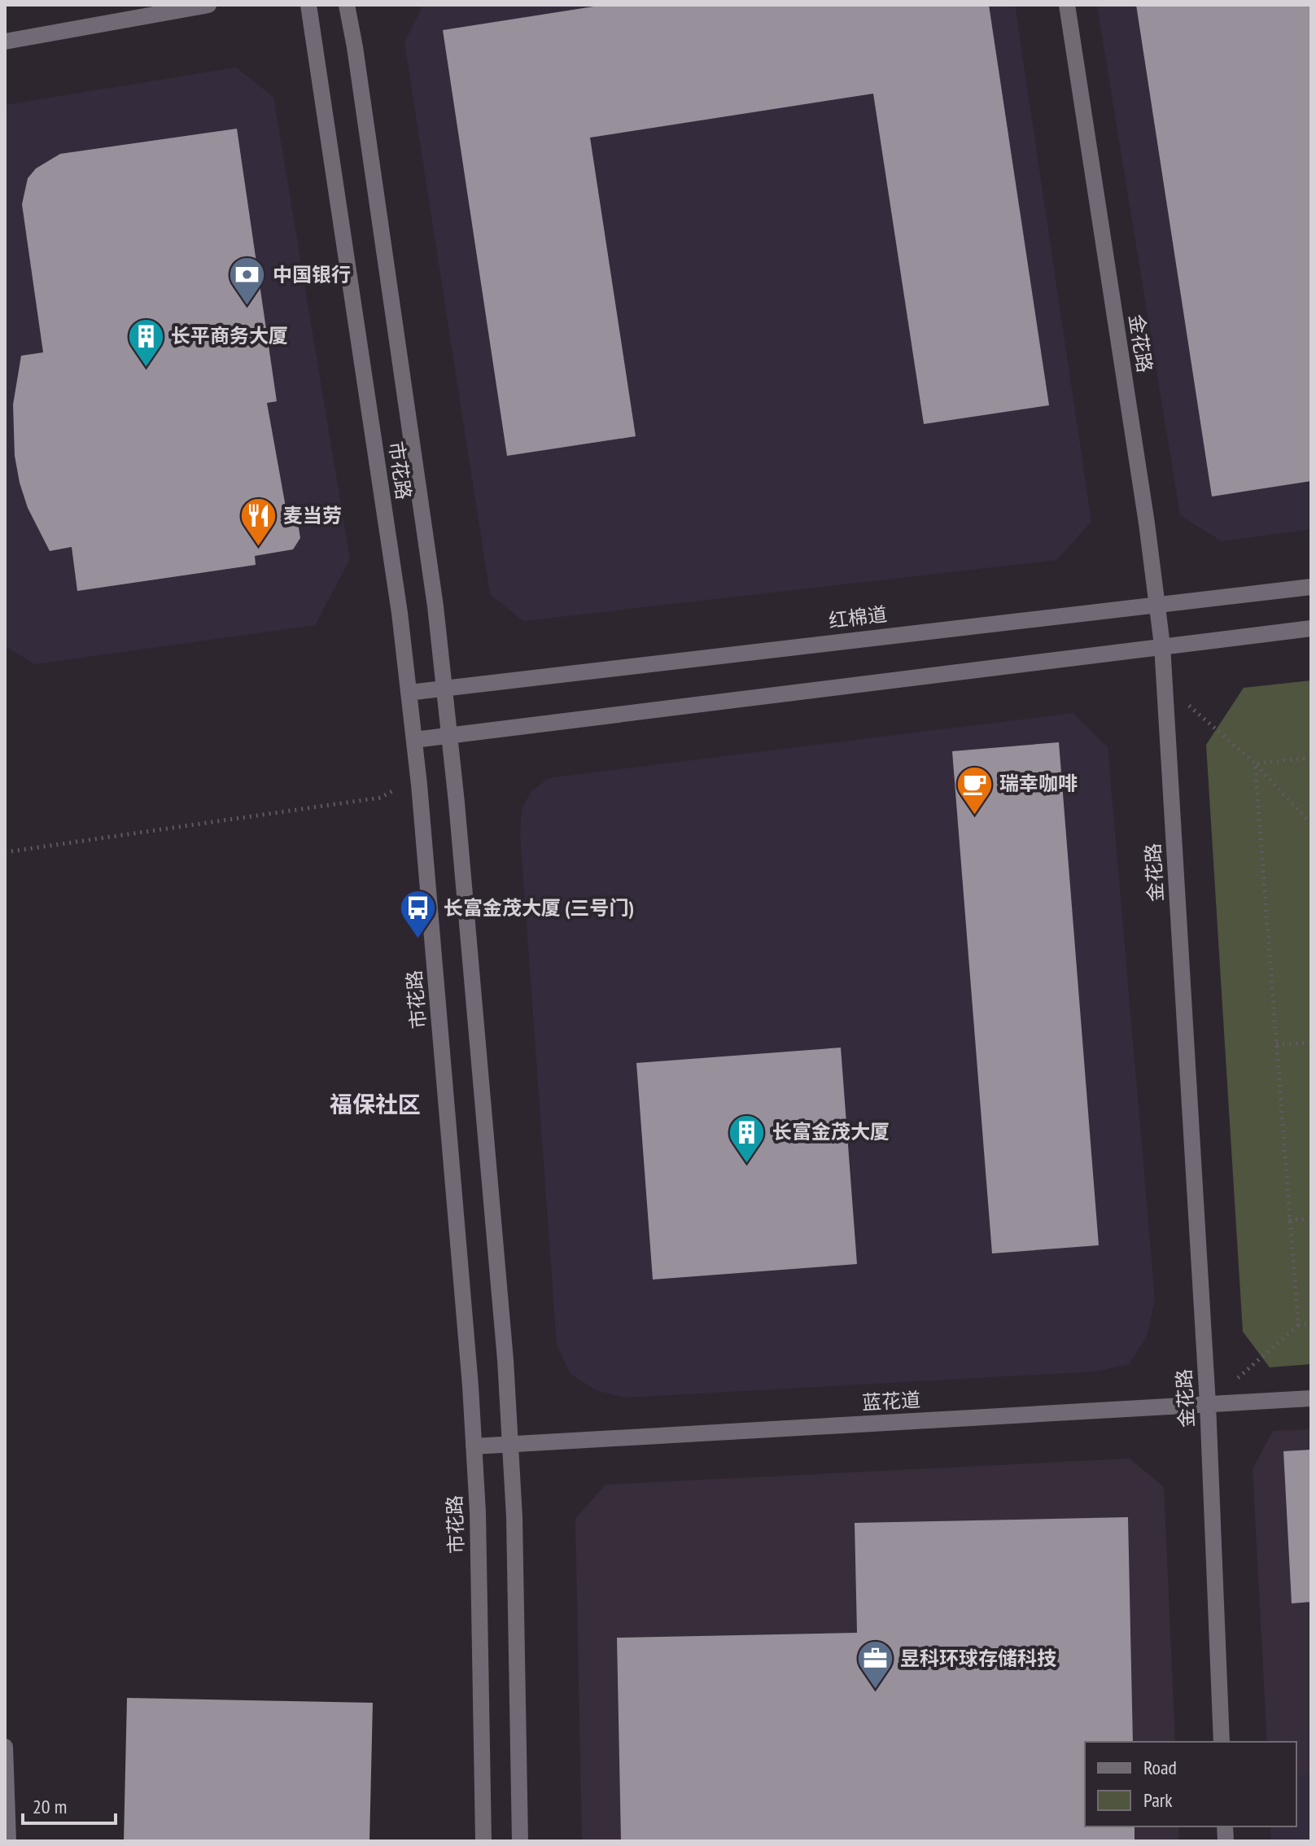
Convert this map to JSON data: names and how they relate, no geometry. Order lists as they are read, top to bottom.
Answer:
{
  "streets": {
    "main road": [
      "金花路",
      "市花路",
      "红棉道",
      "蓝花道"
    ]
  },
  "crossings": [
    ["金花路", "红棉道"],
    ["金花路", "蓝花道"],
    ["市花路", "红棉道"],
    ["市花路", "蓝花道"]
  ],
  "districts": ["福保社区"],
  "places": {
    "bank": ["中国银行"],
    "building": ["长平商务大厦", "长富金茂大厦"],
    "restaurant": ["麦当劳"],
    "cafe": ["瑞幸咖啡"],
    "bus stop": ["长富金茂大厦 (三号门)"],
    "office": ["昱科环球存储科技"]
  },
  "legend": ["Road", "Park"],
  "scale_bar": "20 m"
}
